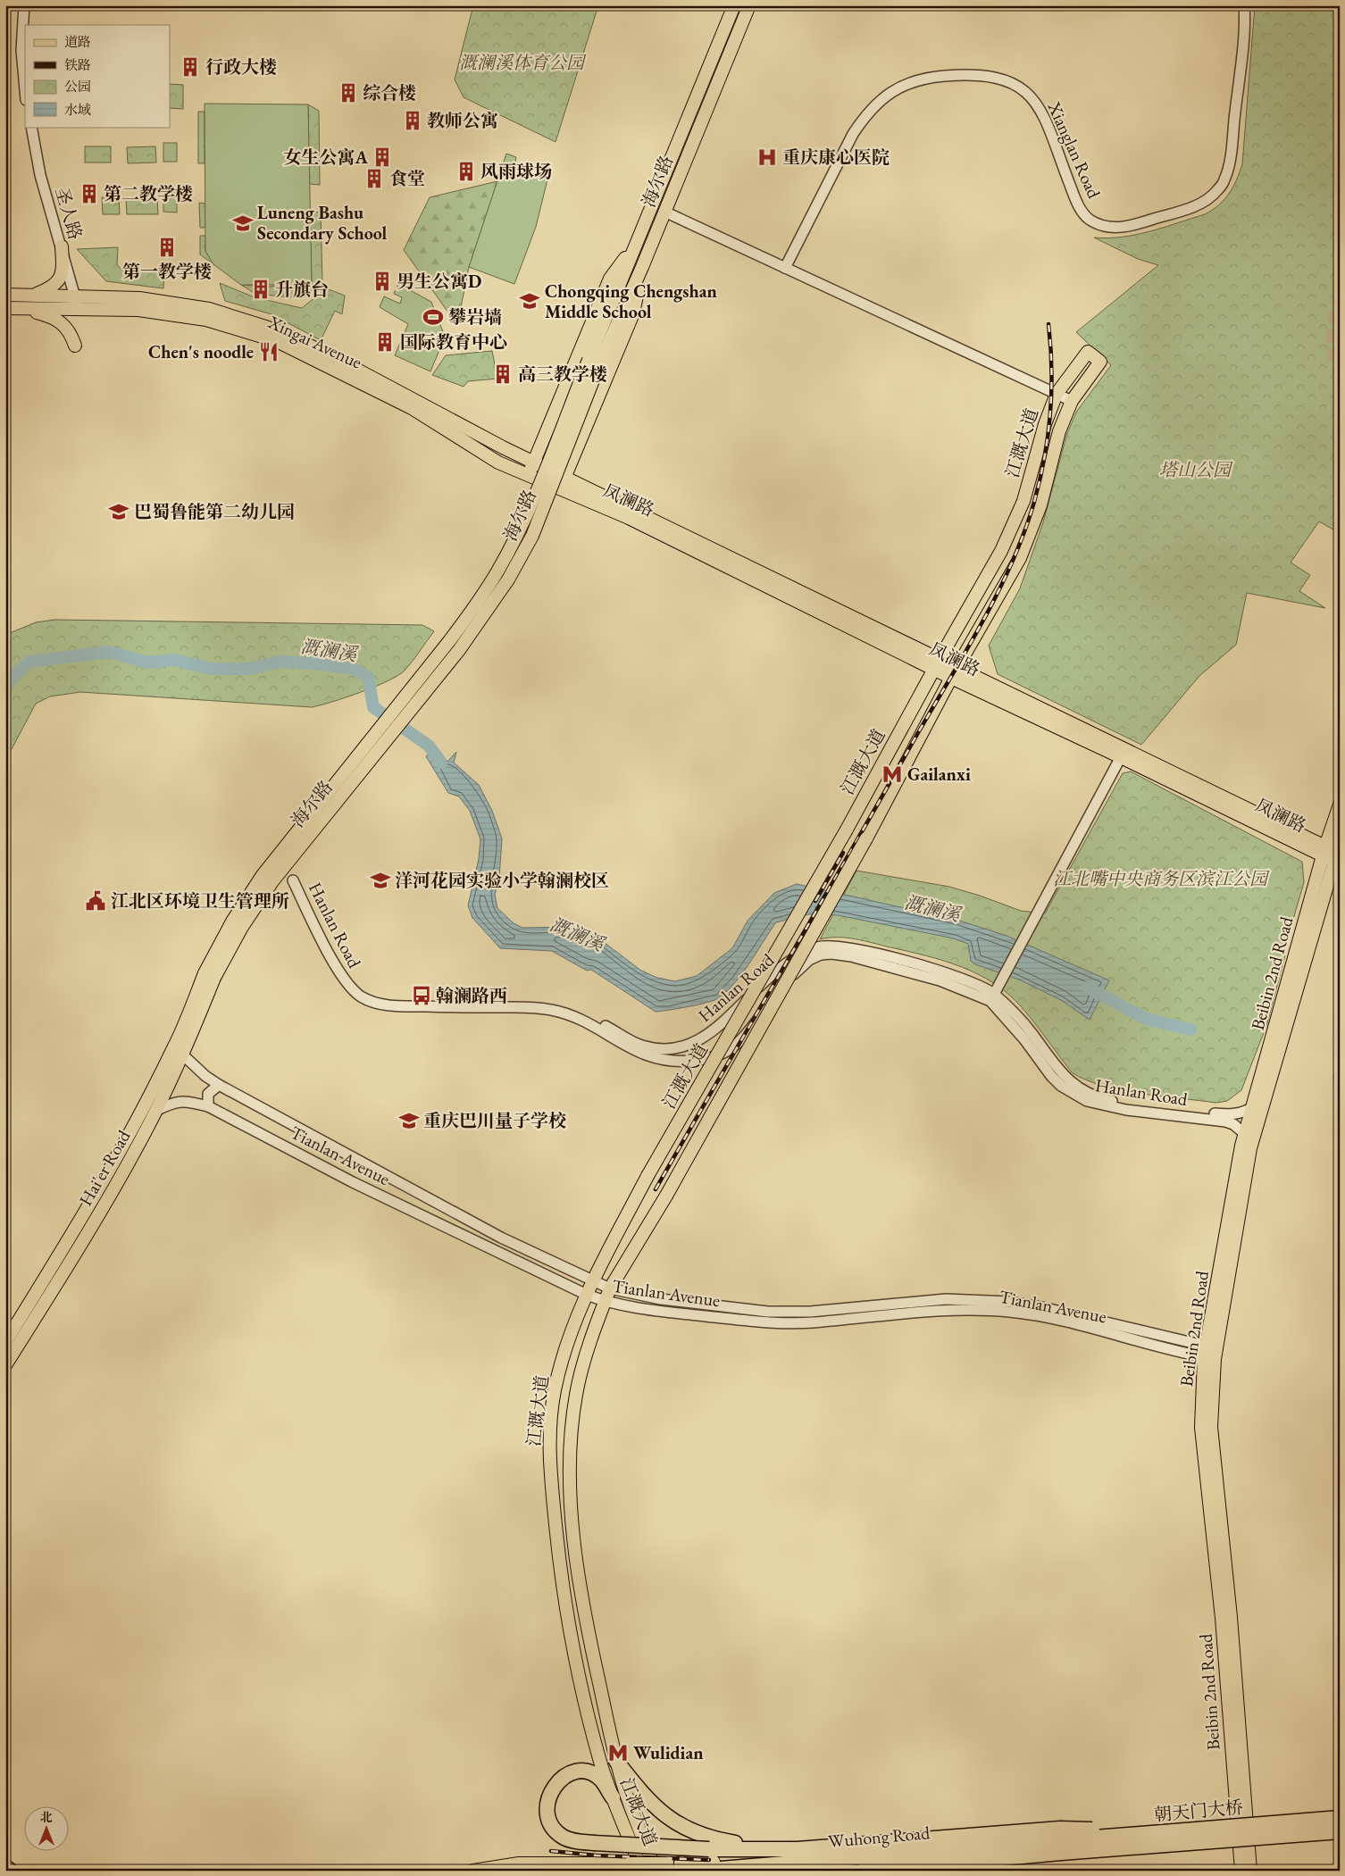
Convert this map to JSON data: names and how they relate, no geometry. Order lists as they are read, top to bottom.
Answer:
{
  "streets": {
    "highway": ["朝天门大桥", "Wuhong Road"],
    "main road": [
      "海尔路",
      "Xingai Avenue",
      "江溉大道",
      "凤澜路",
      "Beibin 2nd Road",
      "Hai'er Road"
    ],
    "street": [
      "Xianglan Road",
      "圣人路",
      "Hanlan Road",
      "Tianlan Avenue"
    ]
  },
  "crossings": [
    ["海尔路", "Hai'er Road"],
    ["圣人路", "Xingai Avenue"],
    ["Xingai Avenue", "凤澜路"],
    ["江溉大道", "凤澜路"],
    ["江溉大道", "Tianlan Avenue"],
    ["凤澜路", "Beibin 2nd Road"],
    ["Hanlan Road", "Beibin 2nd Road"],
    ["Beibin 2nd Road", "Tianlan Avenue"],
    ["Tianlan Avenue", "Hai'er Road"],
    ["朝天门大桥", "Wuhong Road"]
  ],
  "water": ["溉澜溪"],
  "parks": ["溉澜溪体育公园", "塔山公园", "江北嘴中央商务区滨江公园"],
  "places": {
    "building": [
      "行政大楼",
      "综合楼",
      "教师公寓",
      "女生公寓A",
      "风雨球场",
      "食堂",
      "第二教学楼",
      "第一教学楼",
      "男生公寓D",
      "升旗台",
      "国际教育中心",
      "高三教学楼"
    ],
    "hospital": ["重庆康心医院"],
    "school or university": [
      "Luneng Bashu Secondary School",
      "Chongqing Chengshan Middle School",
      "巴蜀鲁能第二幼儿园",
      "洋河花园实验小学翰澜校区",
      "重庆巴川量子学校"
    ],
    "sports": ["攀岩墙"],
    "restaurant": ["Chen's noodle"],
    "metro station": ["Gailanxi", "Wulidian"],
    "public building": ["江北区环境卫生管理所"],
    "bus stop": ["翰澜路西"]
  },
  "legend": [
    "道路",
    "铁路",
    "公园",
    "水域"
  ],
  "north": "top"
}
